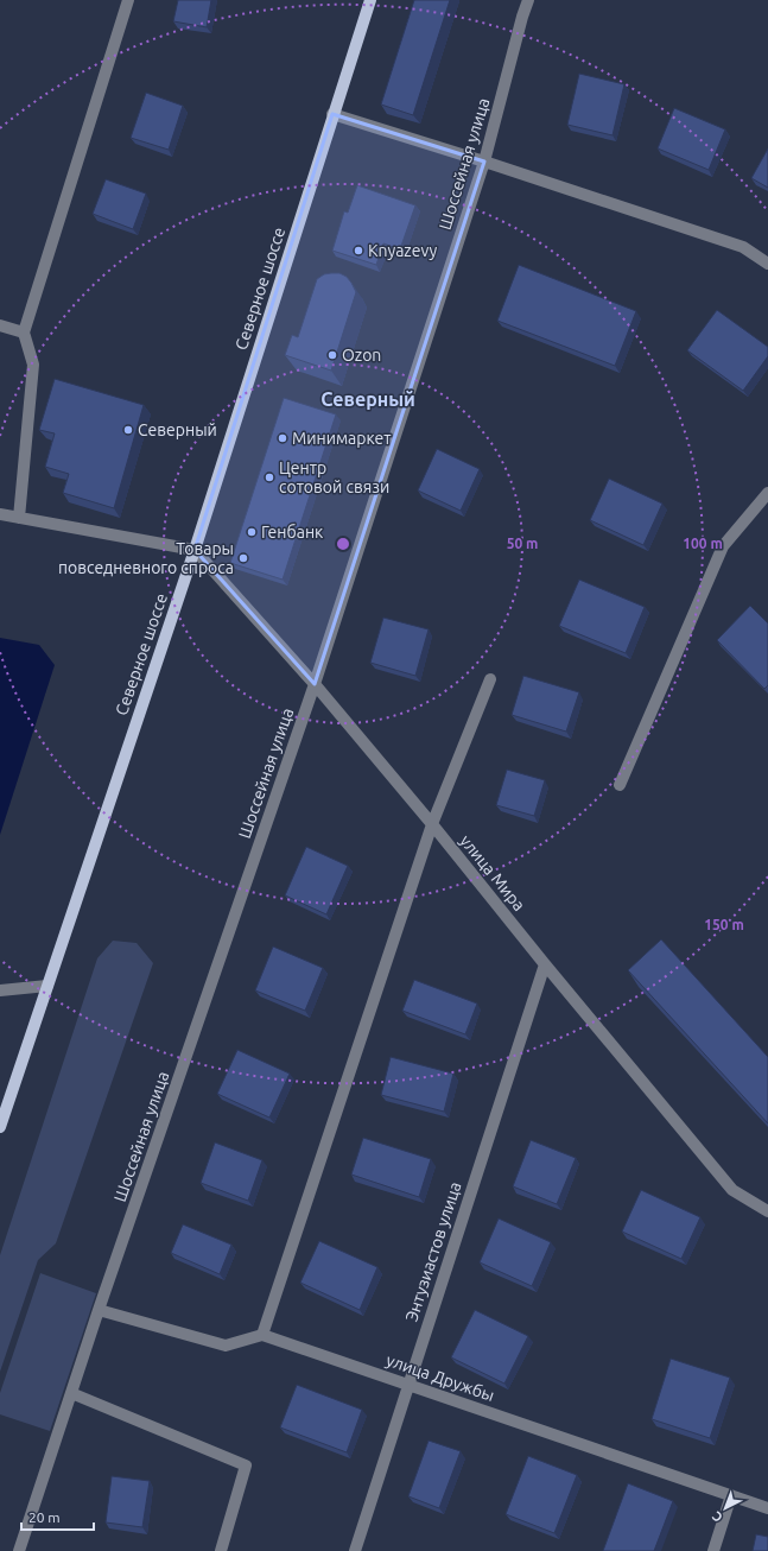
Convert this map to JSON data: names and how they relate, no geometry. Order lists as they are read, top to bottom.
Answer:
{
  "streets": {
    "main road": ["Северное шоссе"],
    "street": [
      "Шоссейная улица",
      "улица Мира",
      "Энтузиастов улица",
      "улица Дружбы"
    ]
  },
  "crossings": [
    ["Шоссейная улица", "улица Мира"],
    ["Северное шоссе", "улица Мира"],
    ["улица Мира", "Энтузиастов улица"],
    ["Энтузиастов улица", "улица Дружбы"]
  ],
  "districts": ["Северный"],
  "places": [
    "Knyazevy",
    "Ozon",
    "Северный",
    "Минимаркет",
    "Центр сотовой связи",
    "Генбанк",
    "Товары повседневного спроса"
  ],
  "scale_bar": "20 m",
  "north": "bottom left",
  "rings": ["50 m", "100 m", "150 m"]
}
